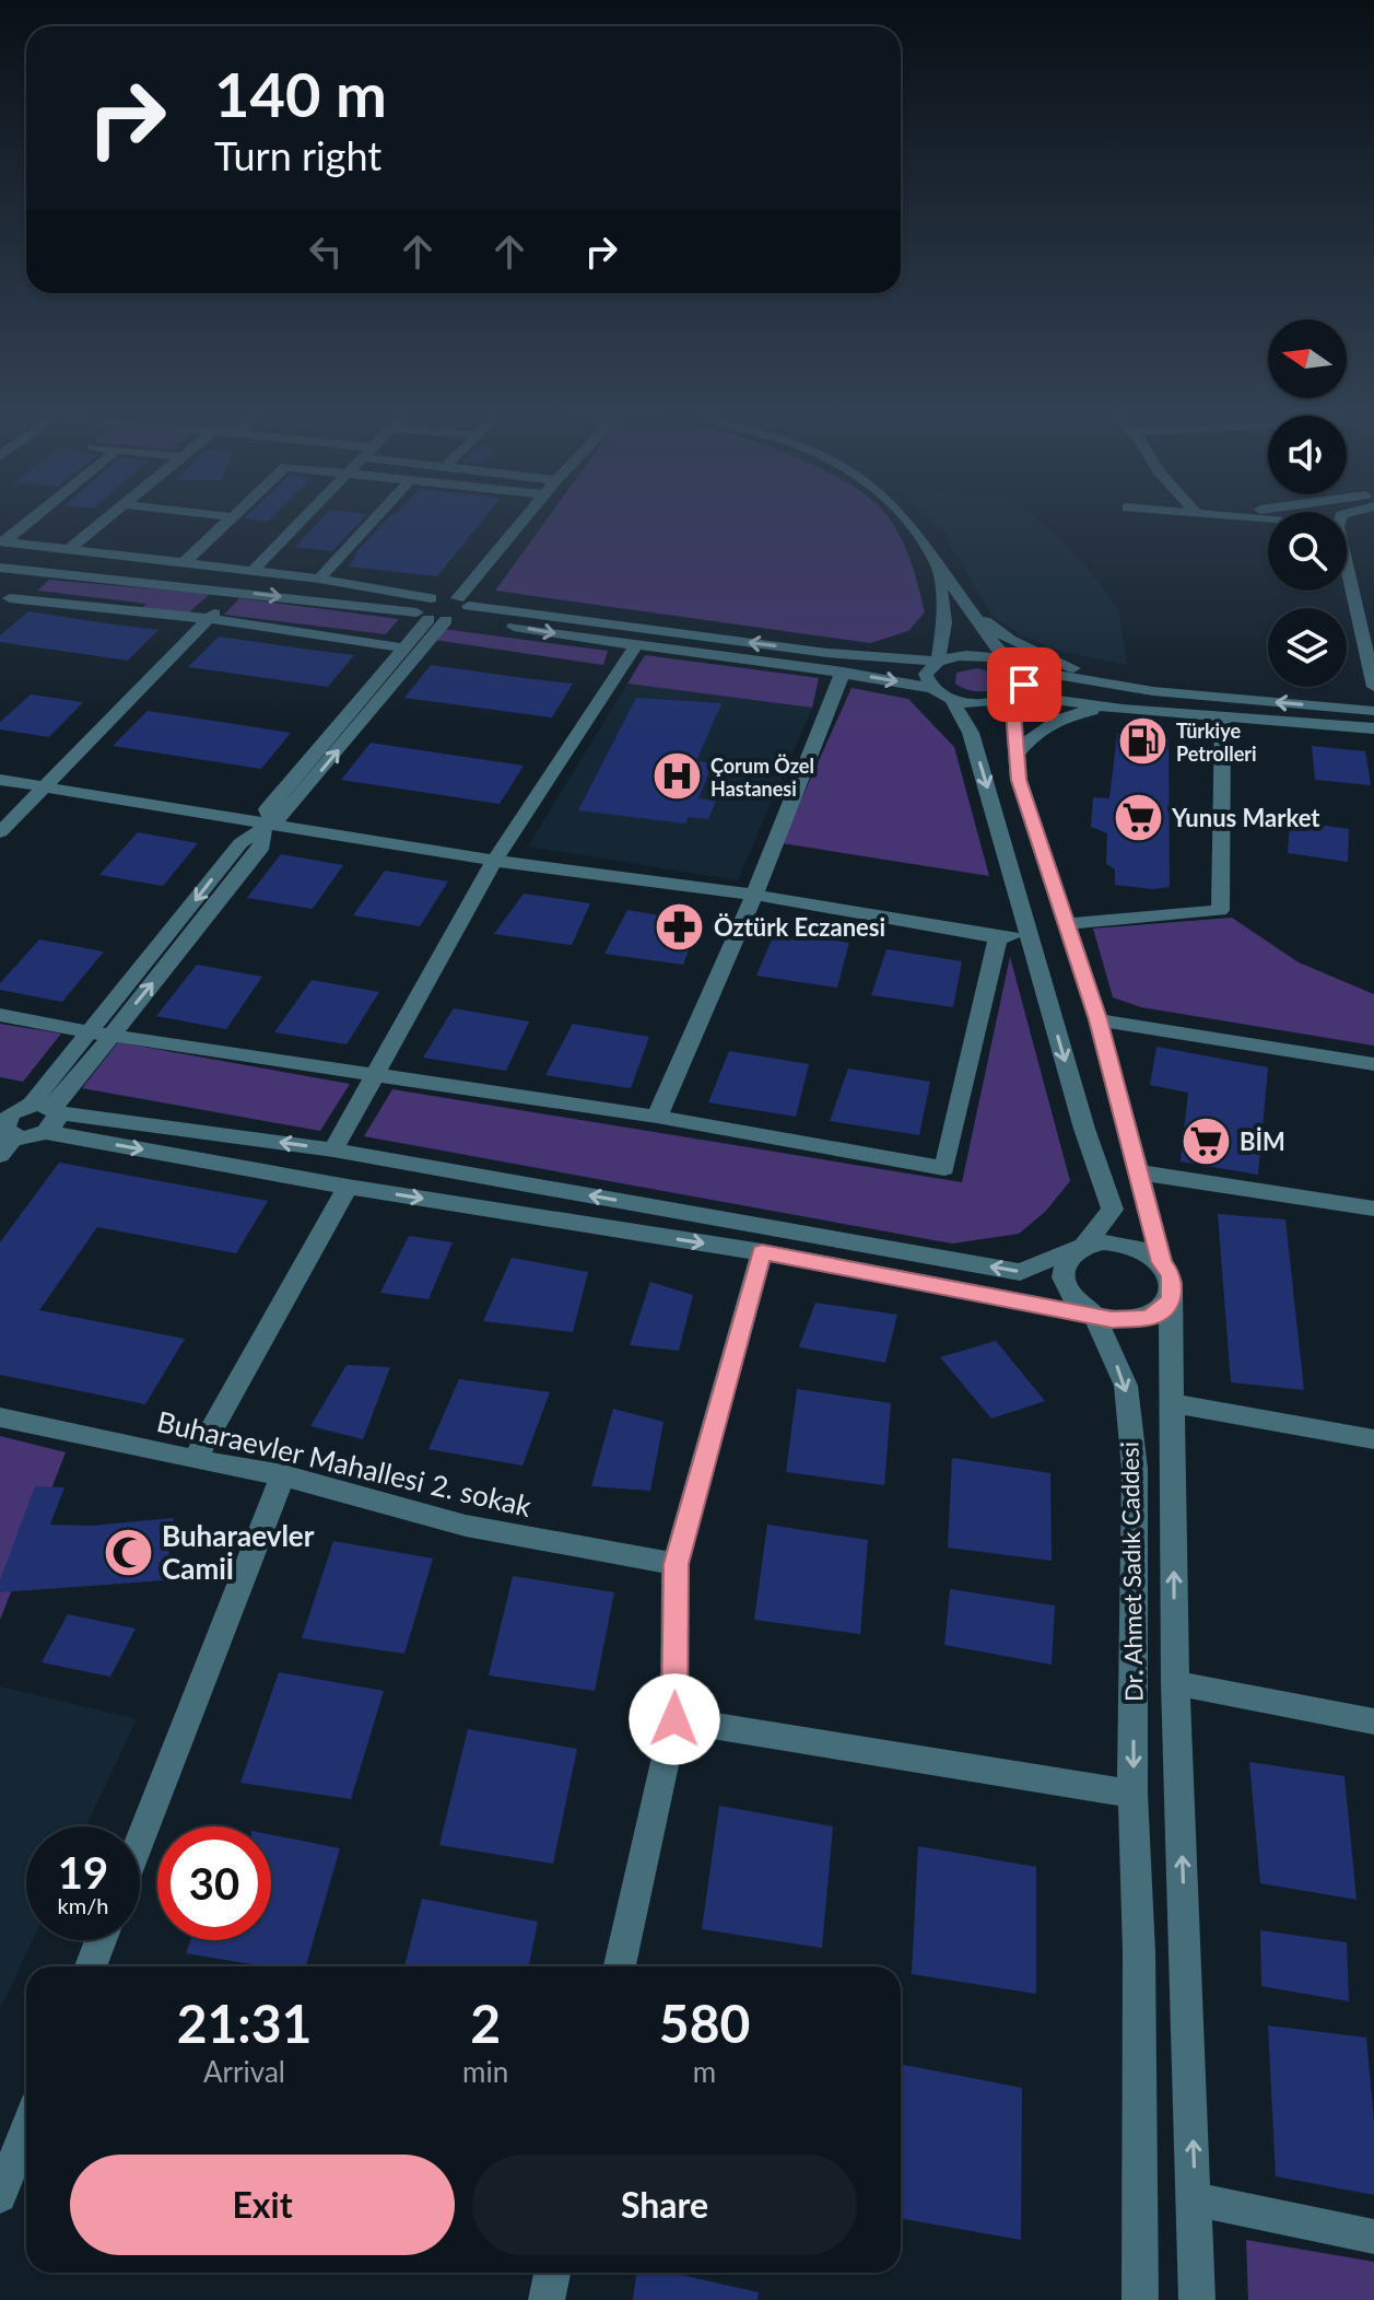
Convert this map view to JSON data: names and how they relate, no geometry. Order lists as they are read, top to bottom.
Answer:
{
  "streets": {
    "street": ["Buharaevler Mahallesi 2. sokak", "Dr. Ahmet Sadık Caddesi"]
  },
  "places": {
    "fuel station": ["Türkiye Petrolleri"],
    "hospital": ["Çorum Özel Hastanesi"],
    "supermarket": ["Yunus Market", "BİM"],
    "pharmacy": ["Öztürk Eczanesi"],
    "mosque": ["Buharaevler Camiİ"]
  },
  "north": "left",
  "page": {
    "turn": ["140 m", "Turn right"],
    "speed": "19 km/h",
    "limit": "30",
    "eta": [
      "21:31",
      "Arrival",
      "2",
      "min",
      "580",
      "m"
    ],
    "buttons": ["Exit", "Share"]
  }
}
